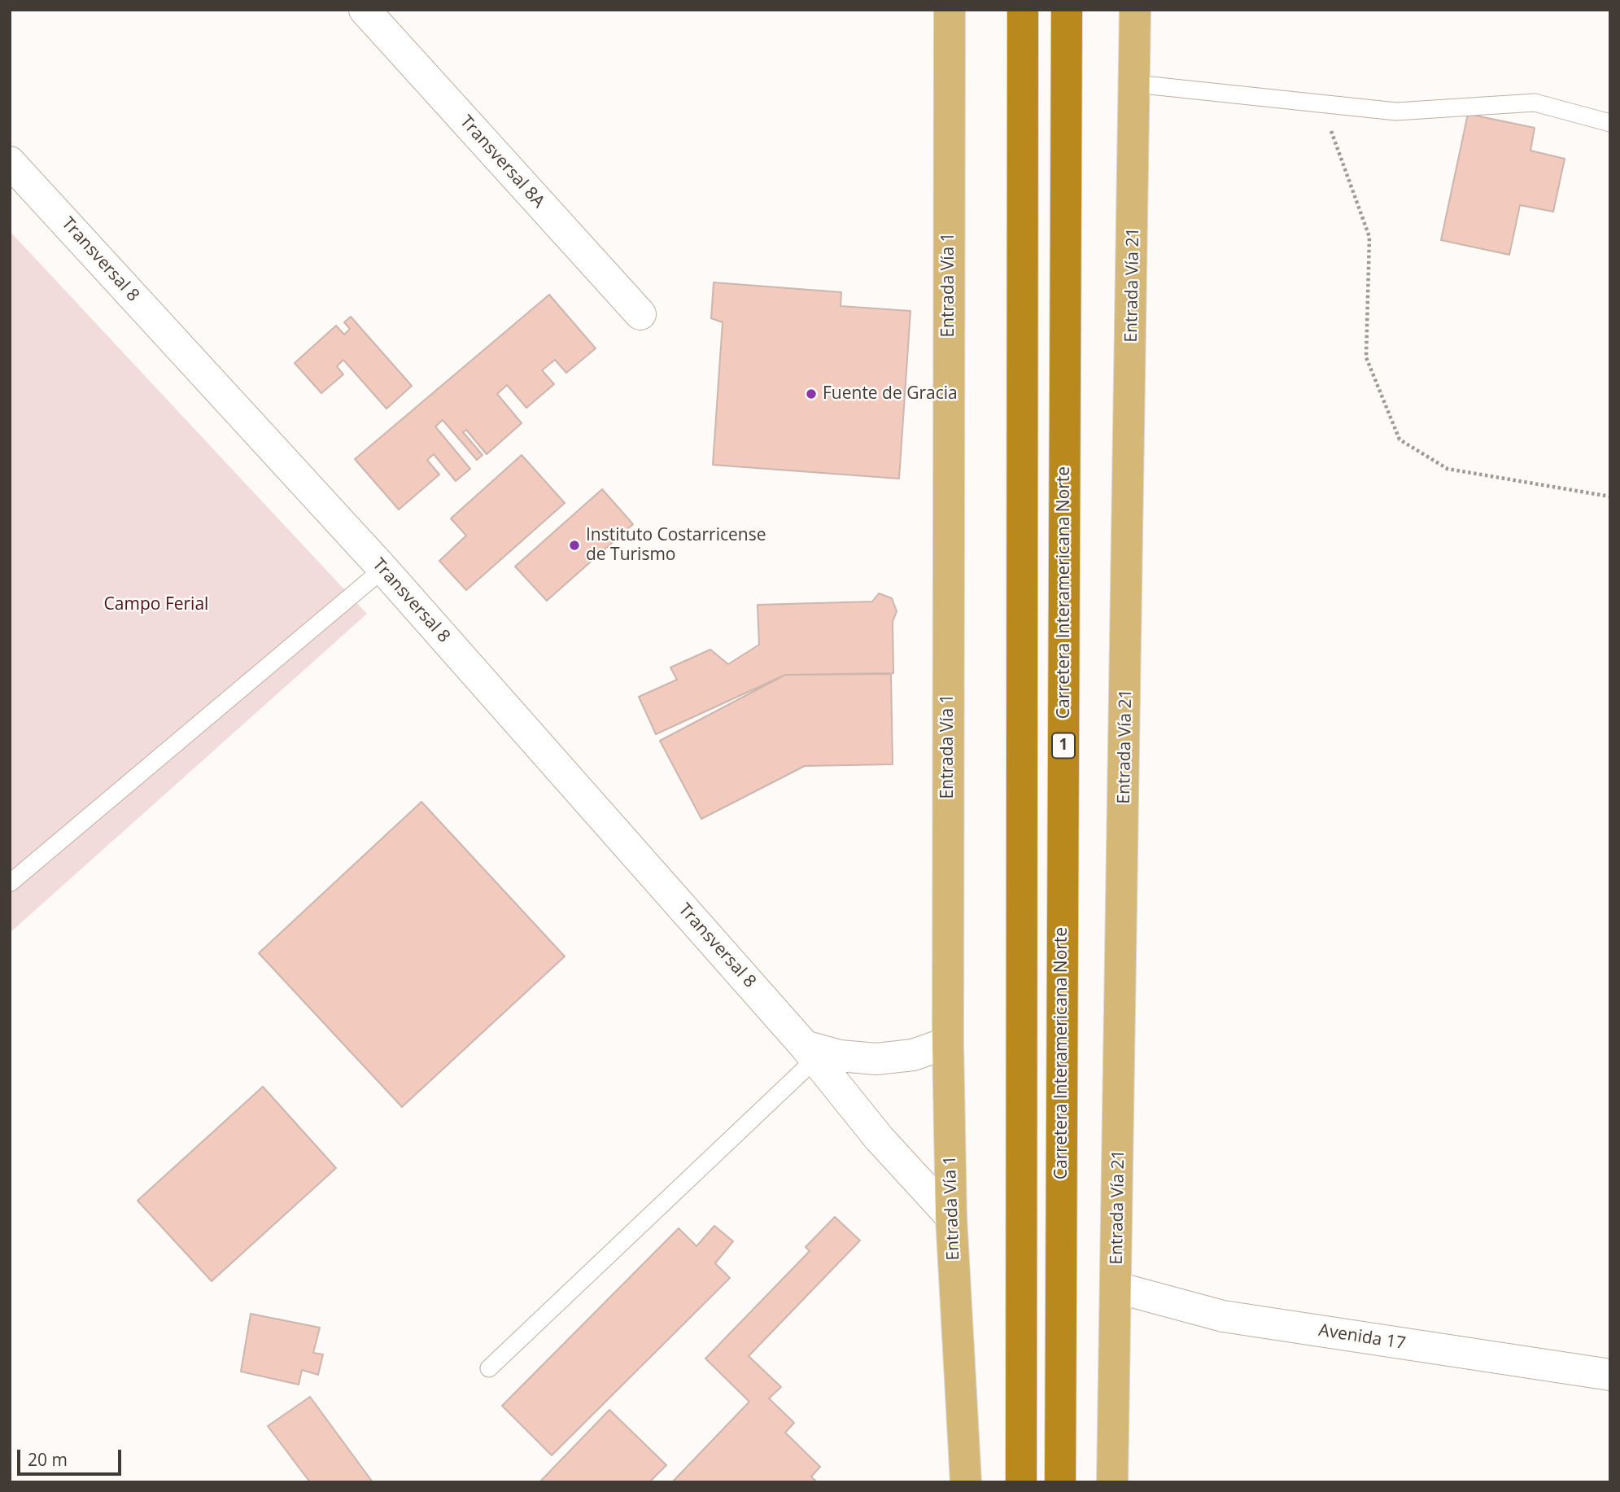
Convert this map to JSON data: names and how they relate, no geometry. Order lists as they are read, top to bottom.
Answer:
{
  "streets": {
    "highway": ["Carretera Interamericana Norte", "1"],
    "main road": ["Entrada Vía 1", "Entrada Vía 21"],
    "street": ["Transversal 8A", "Transversal 8", "Avenida 17"]
  },
  "crossings": [
    ["Transversal 8", "Entrada Vía 1"],
    ["Entrada Vía 21", "Avenida 17"]
  ],
  "parks": ["Campo Ferial"],
  "places": ["Fuente de Gracia", "Instituto Costarricense de Turismo"],
  "scale_bar": "20 m"
}
